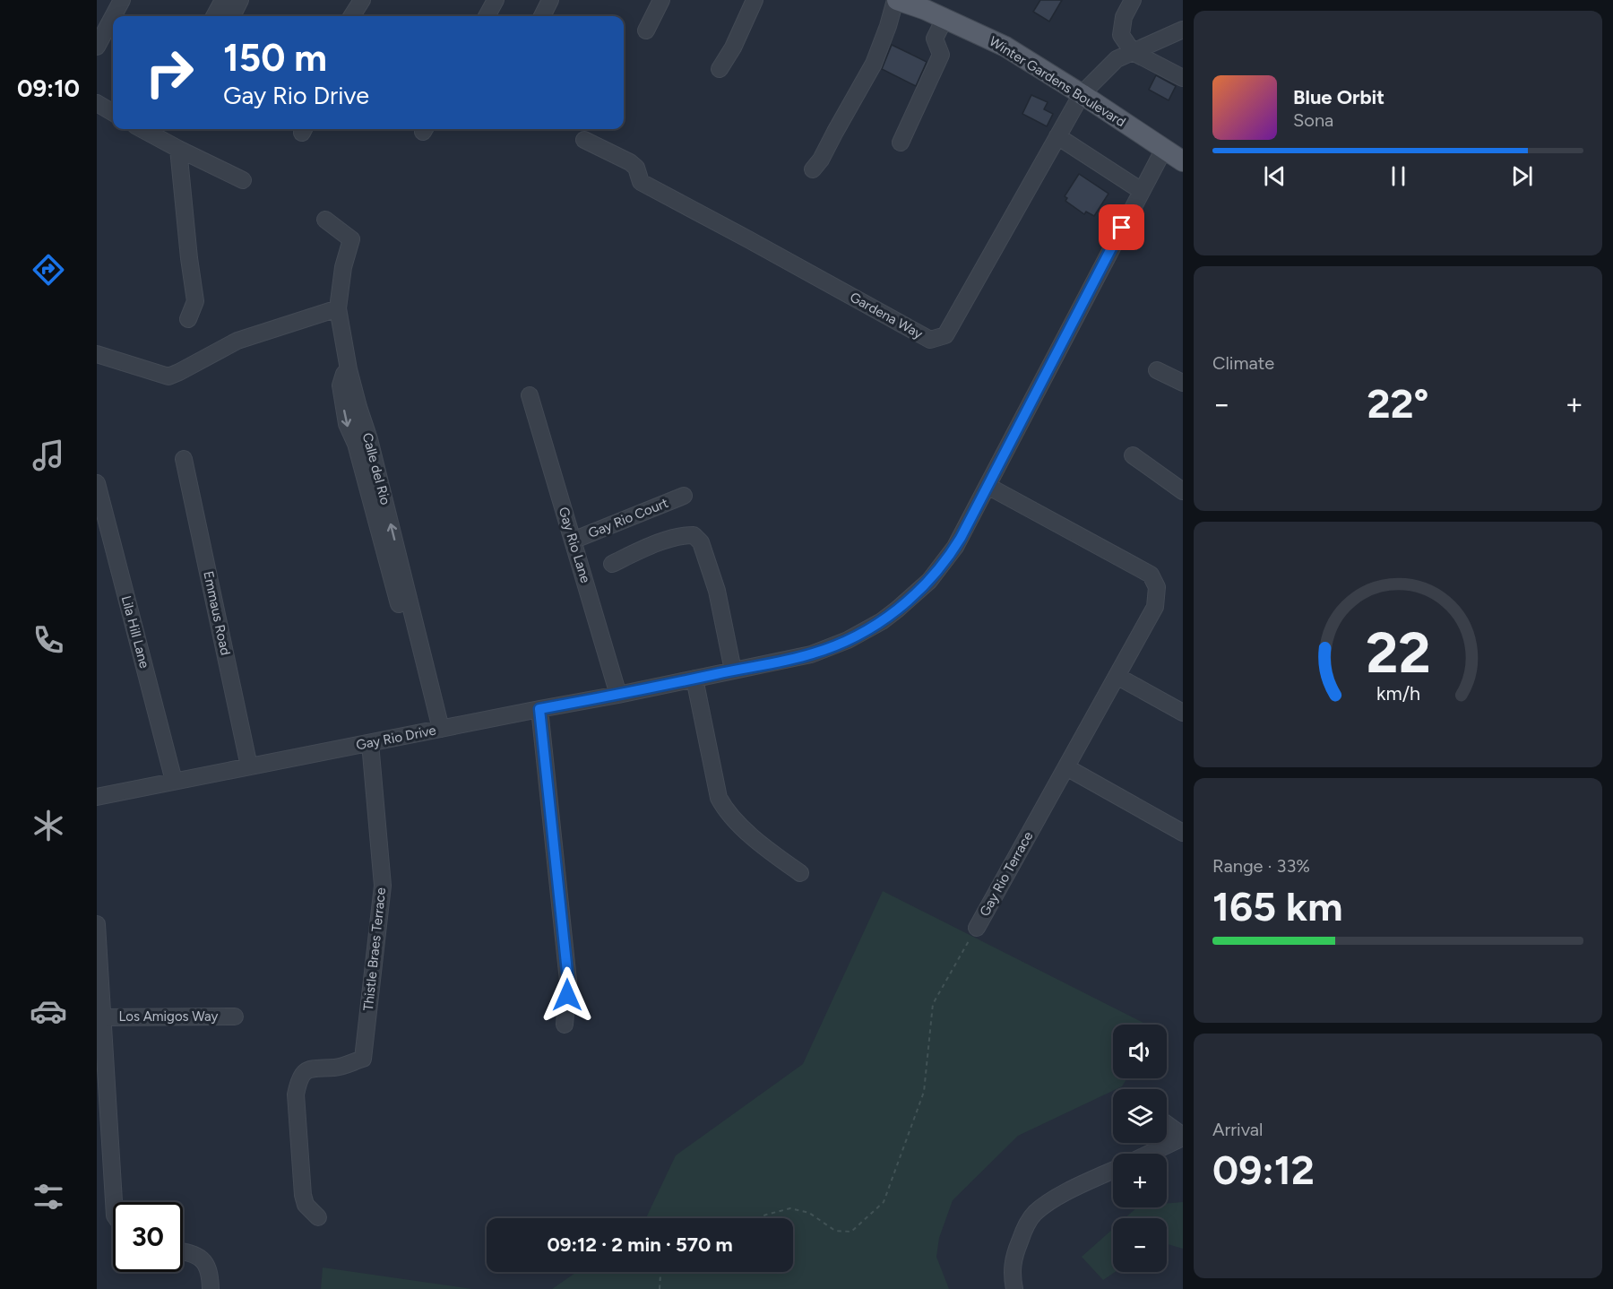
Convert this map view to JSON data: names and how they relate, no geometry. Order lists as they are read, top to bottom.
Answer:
{
  "streets": {
    "main road": ["Winter Gardens Boulevard"],
    "street": [
      "Gardena Way",
      "Calle del Rio",
      "Gay Rio Court",
      "Gay Rio Lane",
      "Emmaus Road",
      "Lila Hill Lane",
      "Gay Rio Drive",
      "Gay Rio Terrace",
      "Thistle Braes Terrace",
      "Los Amigos Way"
    ]
  },
  "crossings": [
    ["Winter Gardens Boulevard", "Gardena Way"],
    ["Winter Gardens Boulevard", "Gay Rio Drive"],
    ["Calle del Rio", "Gay Rio Drive"],
    ["Gay Rio Court", "Gay Rio Lane"],
    ["Gay Rio Lane", "Gay Rio Drive"],
    ["Emmaus Road", "Gay Rio Drive"],
    ["Lila Hill Lane", "Gay Rio Drive"],
    ["Gay Rio Drive", "Gay Rio Terrace"],
    ["Gay Rio Drive", "Thistle Braes Terrace"]
  ],
  "page": {
    "tabs": "09:10",
    "turn": ["150 m", "Gay Rio Drive"],
    "song": ["Blue Orbit", "Sona"],
    "tile": [
      "Climate",
      ["Range · 33%", "165 km"],
      ["Arrival", "09:12"]
    ],
    "heat": ["−", "22°", "+"],
    "map_buttons": ["+", "−"],
    "limit": "30",
    "trip": "09:12 · 2 min · 570 m",
    "gauge": ["22", "km/h"]
  }
}
